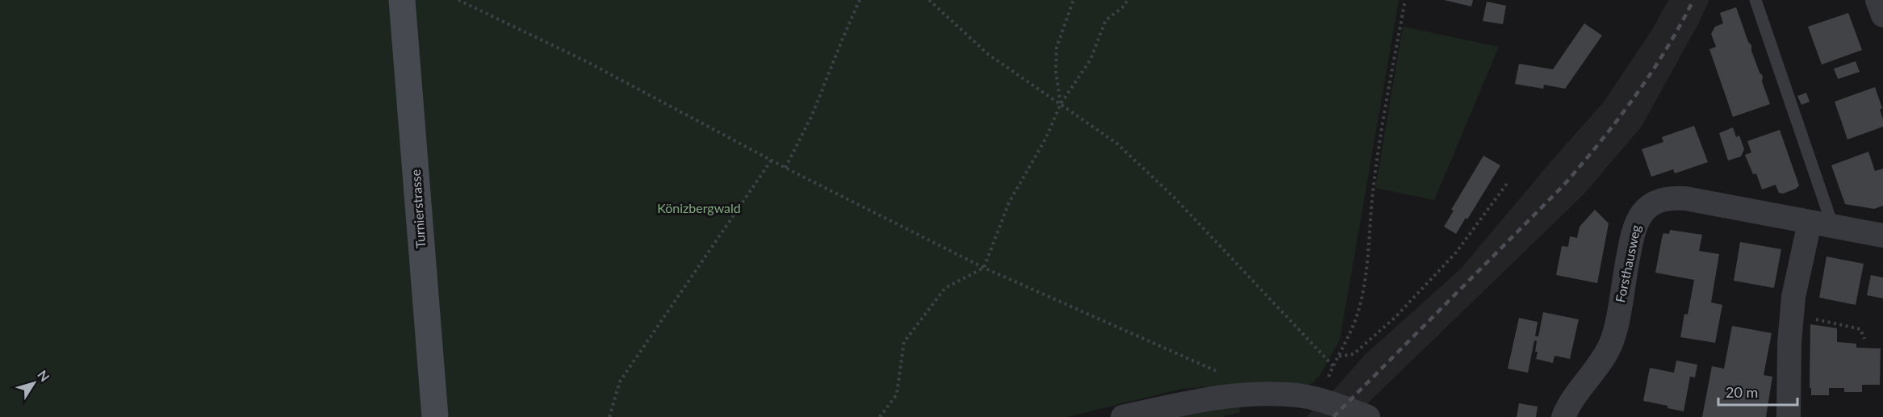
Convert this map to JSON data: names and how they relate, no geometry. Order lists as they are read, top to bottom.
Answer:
{
  "streets": {
    "main road": ["Turnierstrasse"],
    "street": ["Forsthausweg"]
  },
  "parks": ["Könizbergwald"],
  "scale_bar": "20 m",
  "north": "top right"
}
